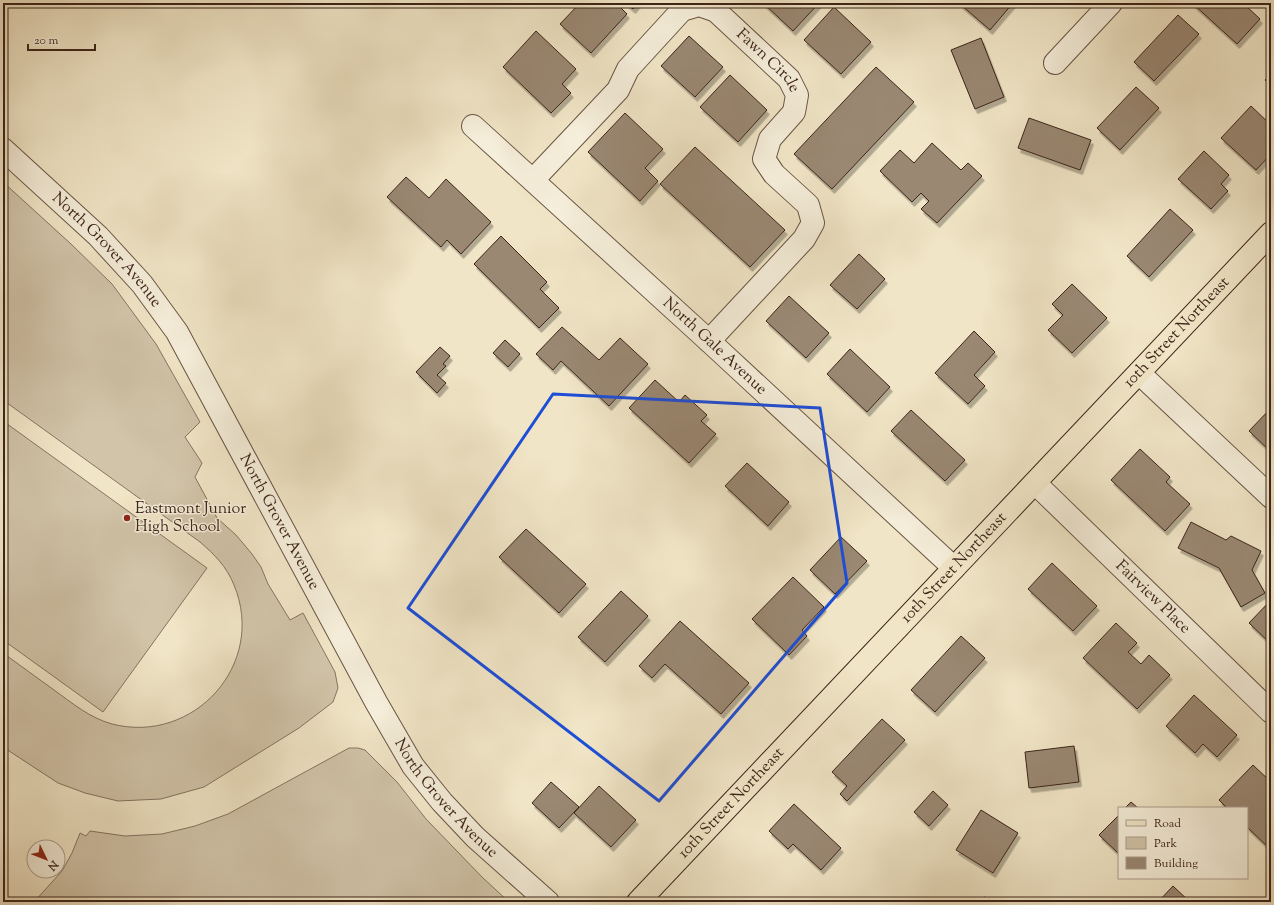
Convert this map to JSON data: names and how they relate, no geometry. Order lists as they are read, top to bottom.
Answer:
{
  "streets": {
    "main road": ["10th Street Northeast"],
    "street": [
      "Fawn Circle",
      "North Grover Avenue",
      "North Gale Avenue",
      "Fairview Place"
    ]
  },
  "crossings": [
    ["Fawn Circle", "North Gale Avenue"],
    ["10th Street Northeast", "North Gale Avenue"],
    ["10th Street Northeast", "Fairview Place"]
  ],
  "places": ["Eastmont Junior High School"],
  "legend": ["Road", "Park", "Building"],
  "scale_bar": "20 m",
  "north": "bottom right"
}
